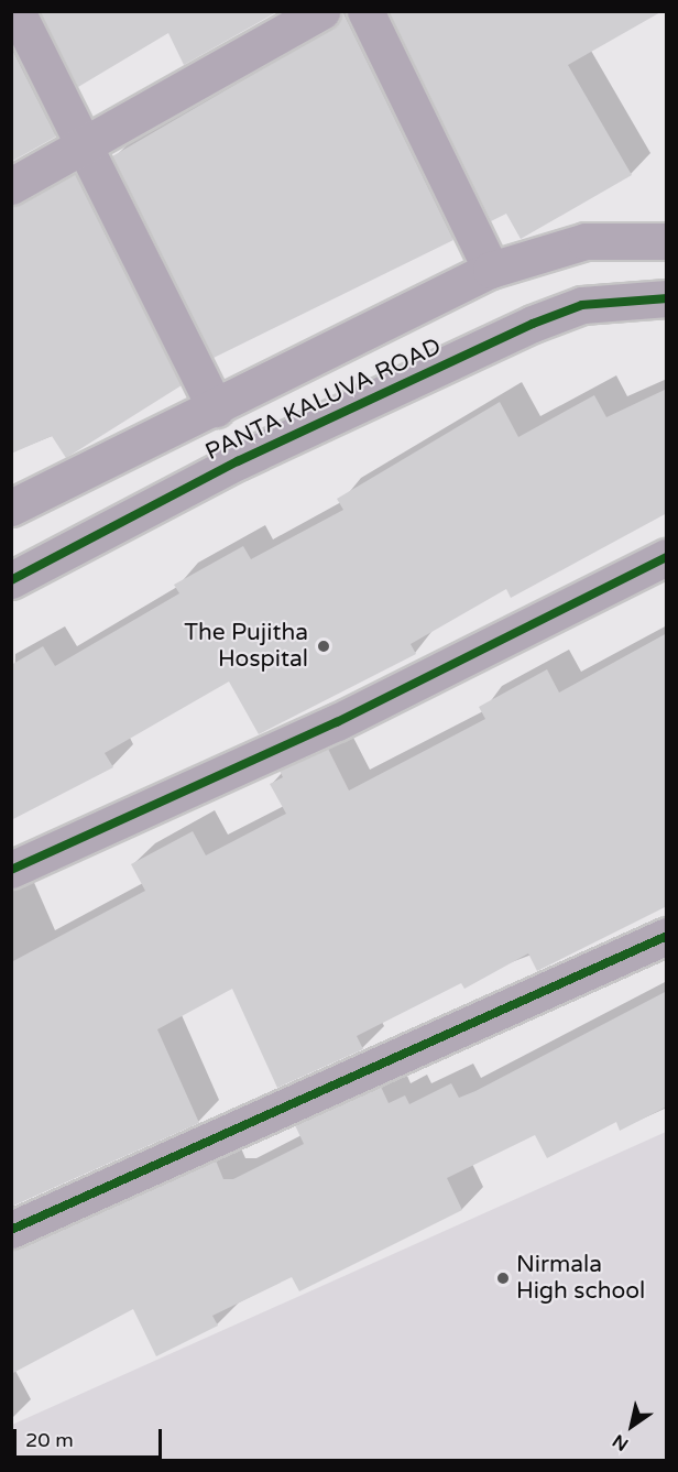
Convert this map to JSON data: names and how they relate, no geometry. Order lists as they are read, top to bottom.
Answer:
{
  "streets": {
    "street": ["PANTA KALUVA ROAD"]
  },
  "places": ["The Pujitha Hospital", "Nirmala High school"],
  "scale_bar": "20 m",
  "north": "bottom left"
}
